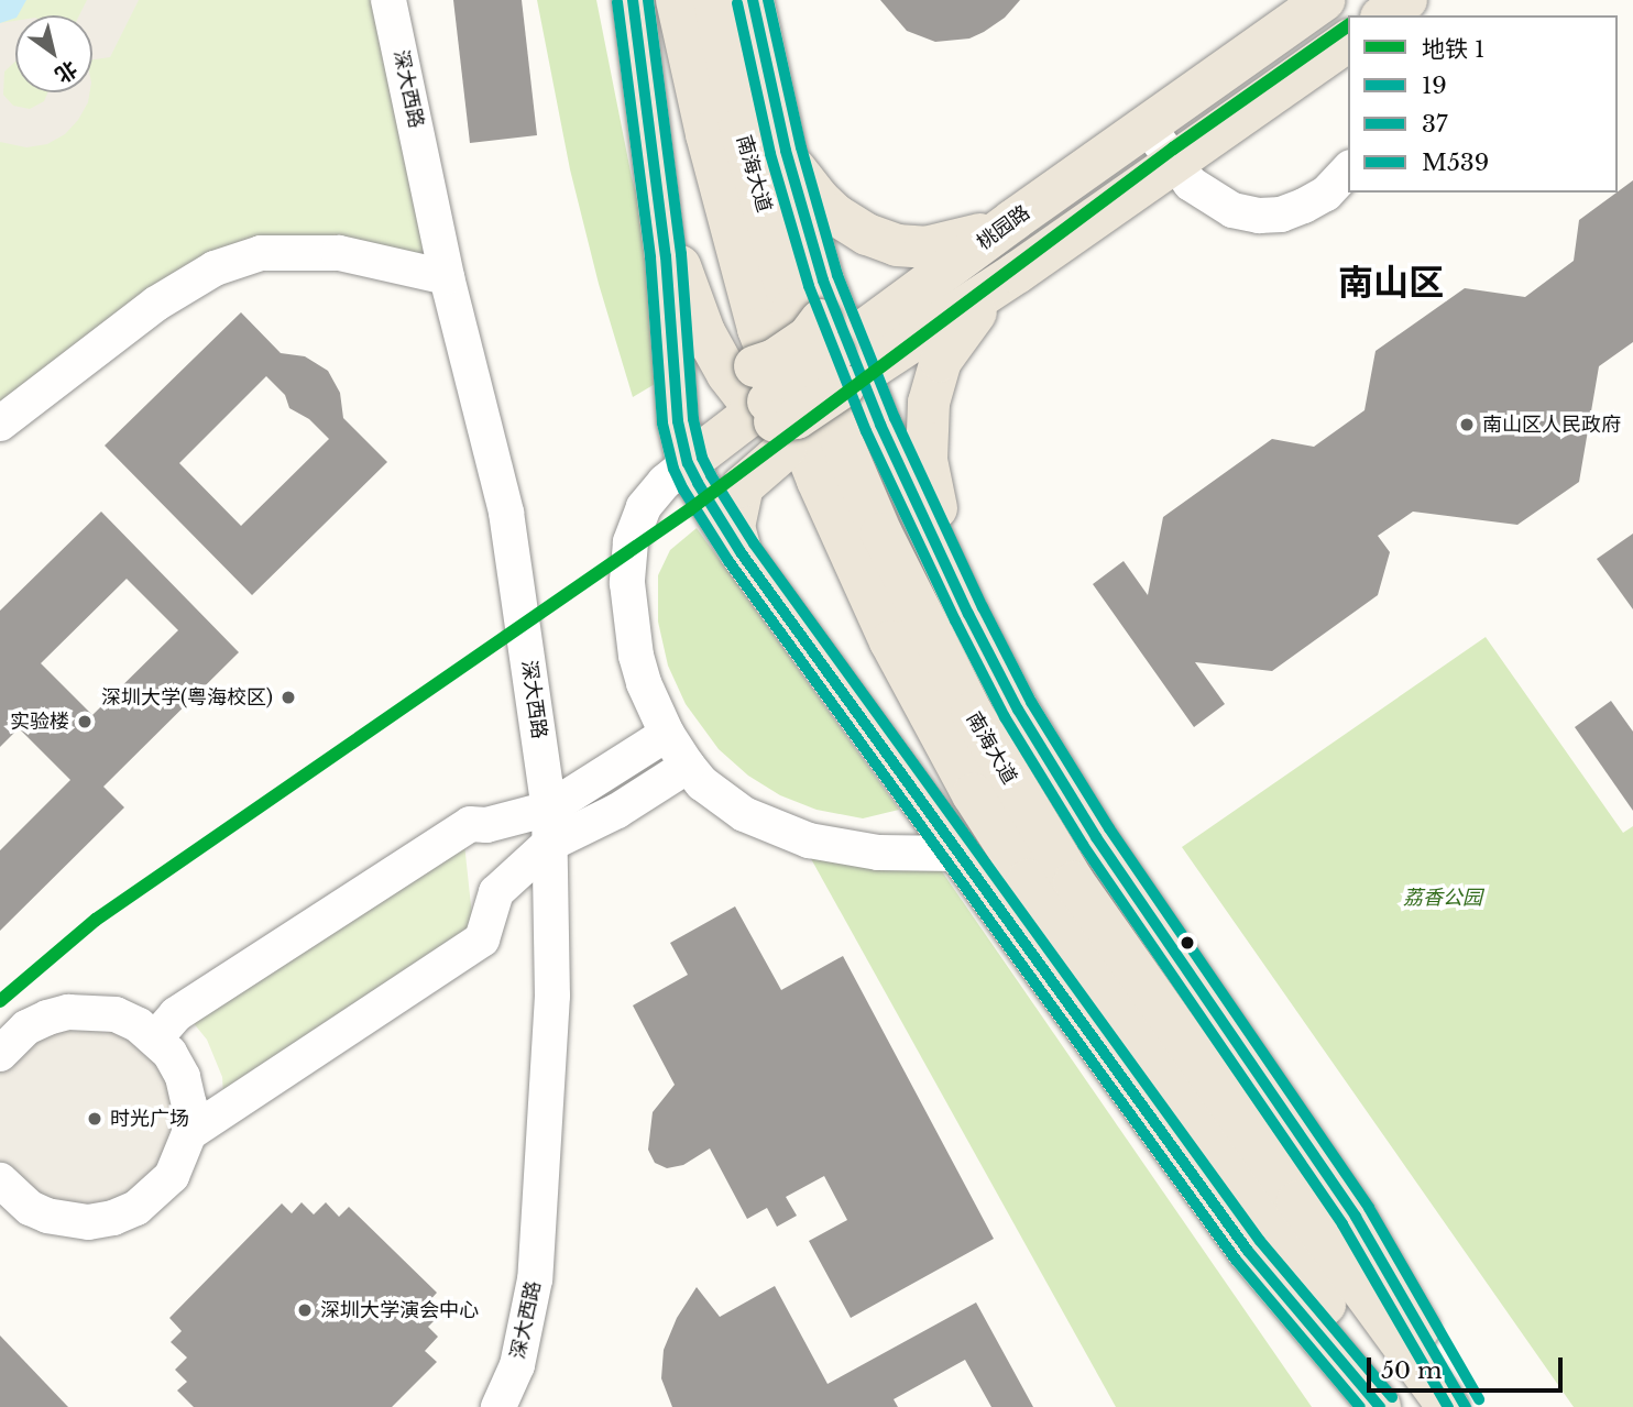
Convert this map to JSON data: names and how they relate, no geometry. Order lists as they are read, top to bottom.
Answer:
{
  "streets": {
    "main road": ["南海大道", "桃园路"],
    "street": ["深大西路"]
  },
  "districts": ["南山区"],
  "parks": ["荔香公园"],
  "places": [
    "南山区人民政府",
    "深圳大学(粤海校区)",
    "实验楼",
    "时光广场",
    "深圳大学演会中心"
  ],
  "lines": [
    "transit line 19",
    "transit line M539",
    "transit line 37",
    "metro line 1"
  ],
  "legend": [
    "地铁 1",
    "19",
    "37",
    "M539"
  ],
  "scale_bar": "50 m",
  "north": "bottom right"
}
